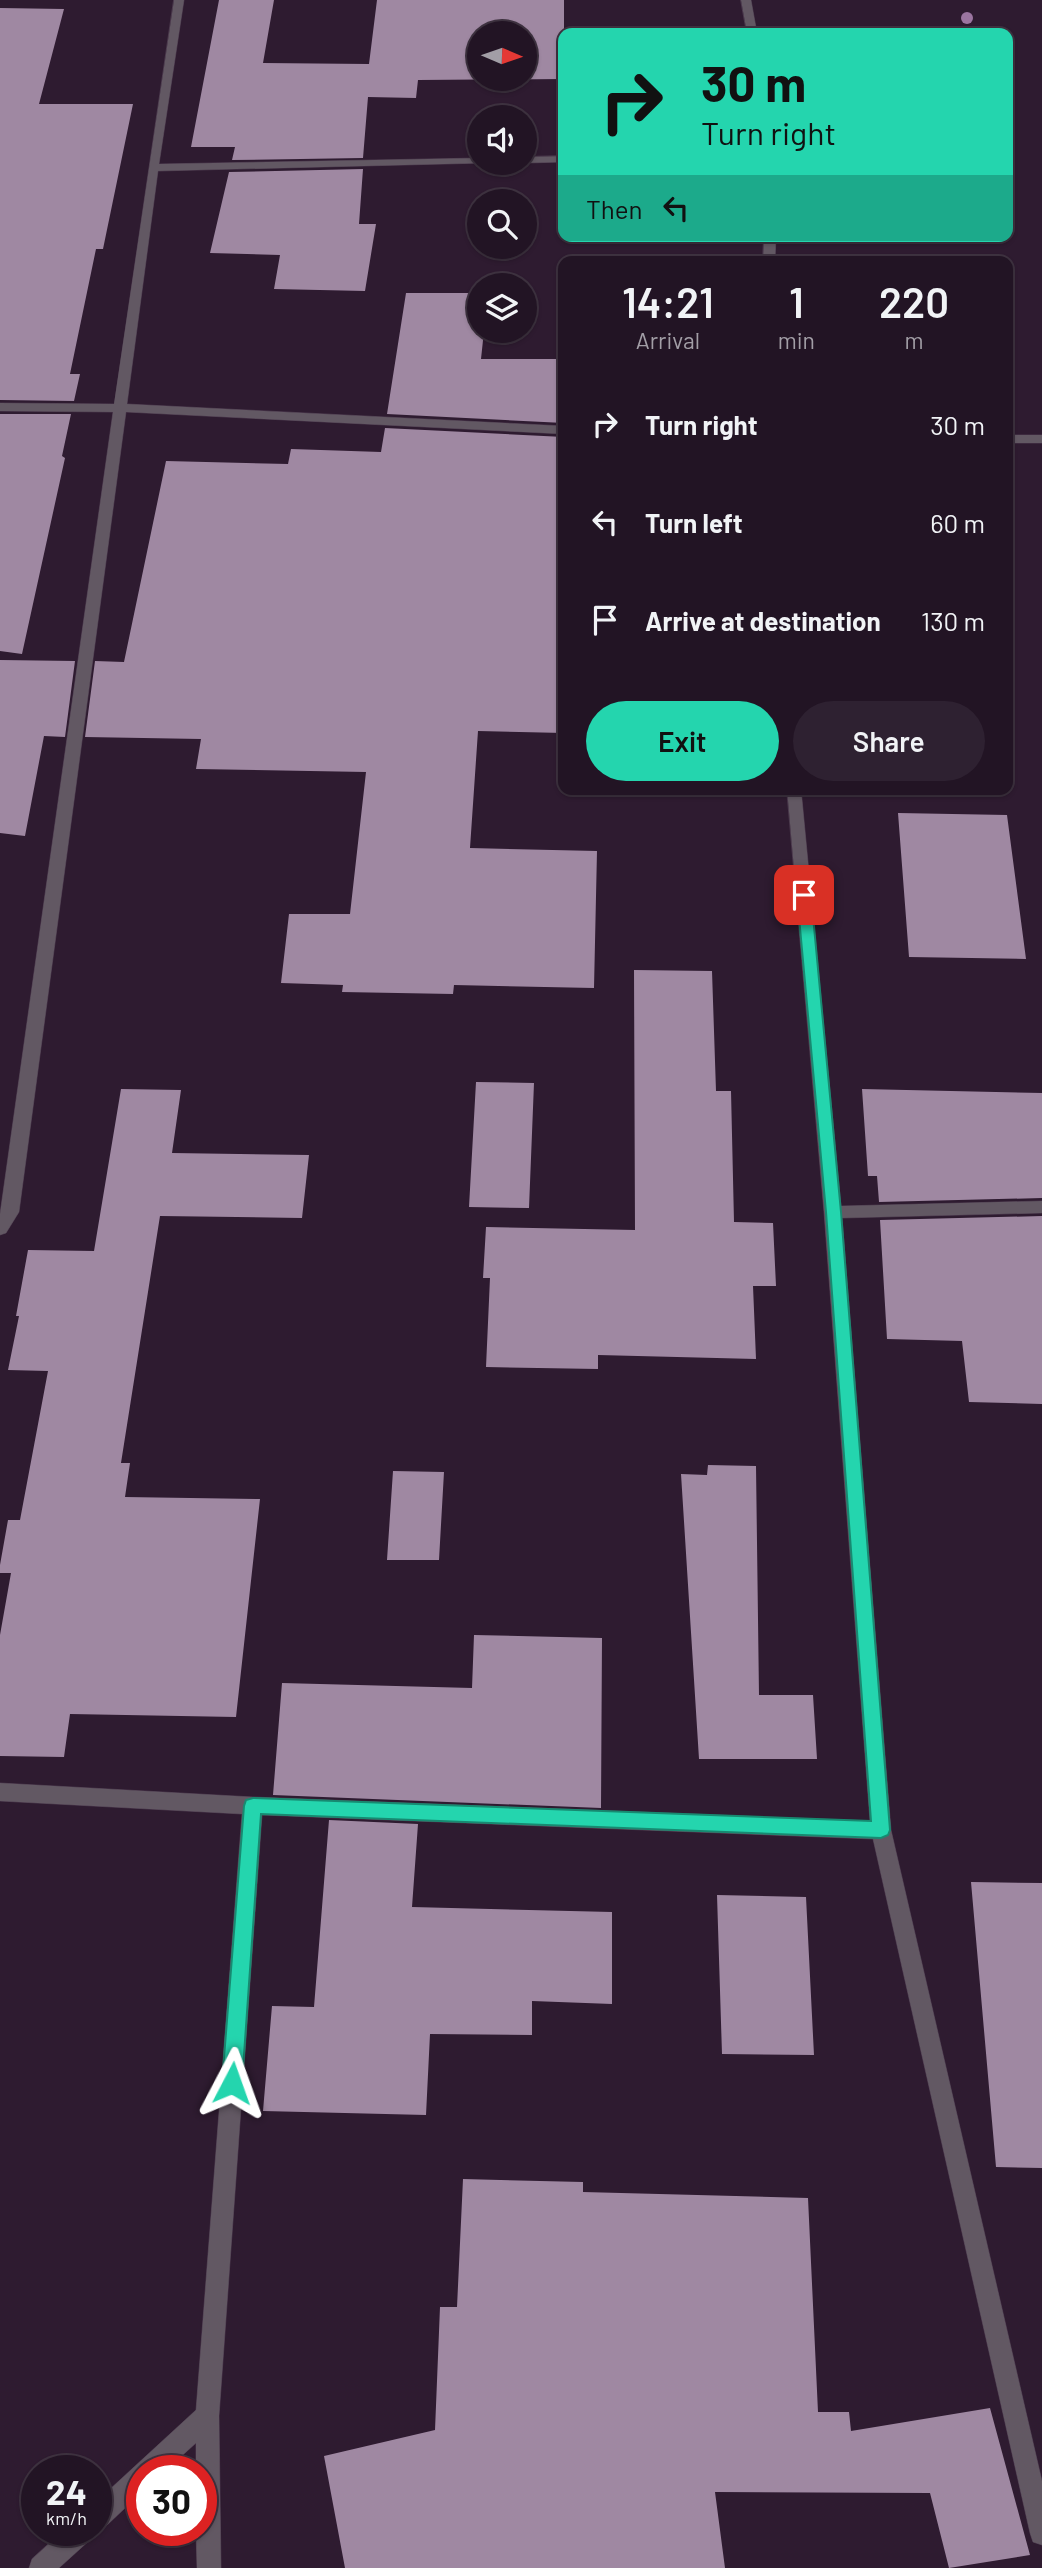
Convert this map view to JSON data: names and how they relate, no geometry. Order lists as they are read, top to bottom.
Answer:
{
  "north": "right",
  "page": {
    "turn": ["30 m", "Turn right"],
    "then": "Then",
    "eta": [
      "14:21",
      "Arrival",
      "1",
      "min",
      "220",
      "m"
    ],
    "list": [
      {
        "name": "Turn right",
        "value": "30 m"
      },
      {
        "name": "Turn left",
        "value": "60 m"
      },
      {
        "name": "Arrive at destination",
        "value": "130 m"
      }
    ],
    "buttons": ["Exit", "Share"],
    "speed": "24 km/h",
    "limit": "30"
  }
}
